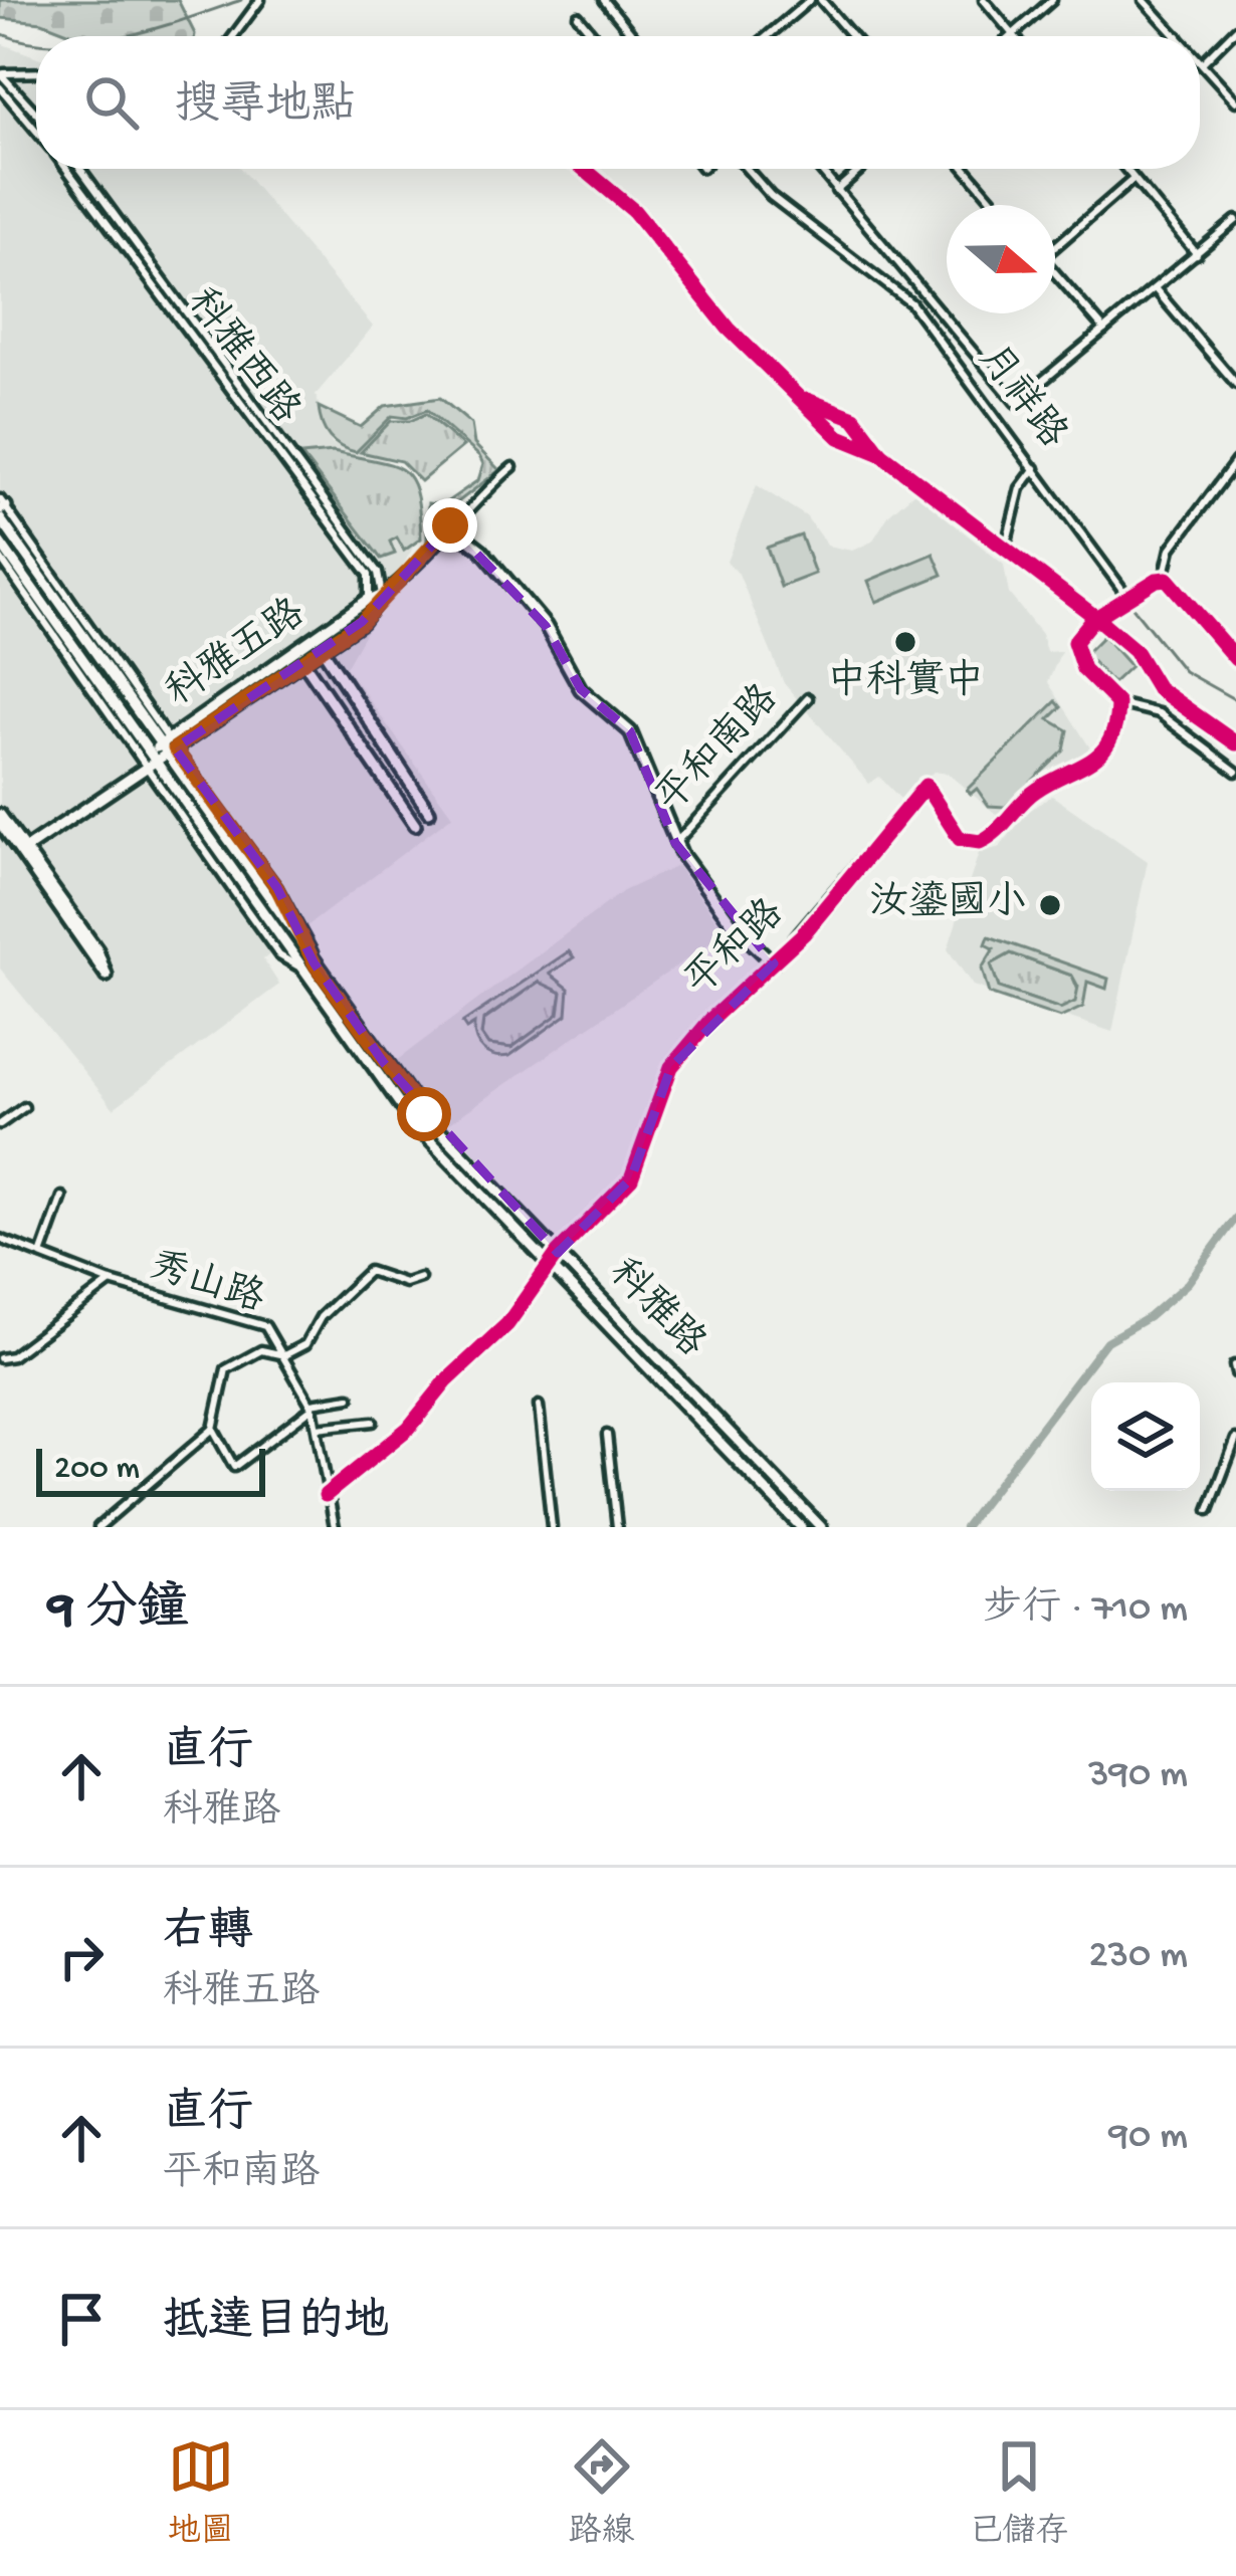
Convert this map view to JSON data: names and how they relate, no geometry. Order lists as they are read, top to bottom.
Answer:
{
  "streets": {
    "street": [
      "科雅西路",
      "月祥路",
      "科雅五路",
      "平和南路",
      "平和路",
      "秀山路",
      "科雅路"
    ]
  },
  "crossings": [
    ["科雅西路", "科雅五路"],
    ["科雅五路", "科雅路"],
    ["平和南路", "平和路"],
    ["平和路", "秀山路"],
    ["平和路", "科雅路"]
  ],
  "places": ["中科實中", "汝鎏國小"],
  "scale_bar": "200 m",
  "north": "right",
  "page": {
    "search": "搜尋地點",
    "scale": "200 m",
    "heading": ["9 分鐘", "步行 · 710 m"],
    "list": [
      ["直行", "科雅路", "390 m"],
      ["右轉", "科雅五路", "230 m"],
      ["直行", "平和南路", "90 m"],
      "抵達目的地"
    ],
    "nav": ["地圖", "路線", "已儲存"]
  }
}
